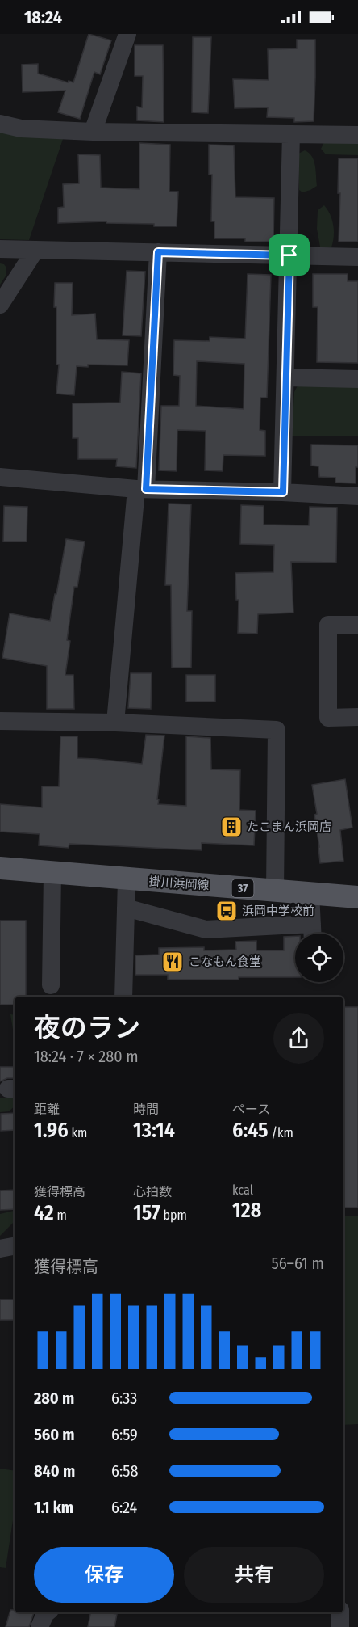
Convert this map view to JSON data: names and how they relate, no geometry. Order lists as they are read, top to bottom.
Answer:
{
  "streets": {
    "main road": ["掛川浜岡線", "37"]
  },
  "places": {
    "building": ["たこまん浜岡店"],
    "bus stop": ["浜岡中学校前"],
    "restaurant": ["こなもん食堂"]
  },
  "page": {
    "status": "18:24",
    "heading": ["夜のラン", "18:24 · 7 × 280 m"],
    "stats": [
      ["距離", "1.96 km"],
      ["時間", "13:14"],
      ["ペース", "6:45 /km"],
      ["獲得標高", "42 m"],
      ["心拍数", "157 bpm"],
      ["kcal", "128"]
    ],
    "chart": ["獲得標高", "56–61 m"],
    "list": [
      {
        "name": "280 m",
        "note": "6:33"
      },
      {
        "name": "560 m",
        "note": "6:59"
      },
      {
        "name": "840 m",
        "note": "6:58"
      },
      {
        "name": "1.1 km",
        "note": "6:24"
      }
    ],
    "buttons": ["保存", "共有"]
  }
}
